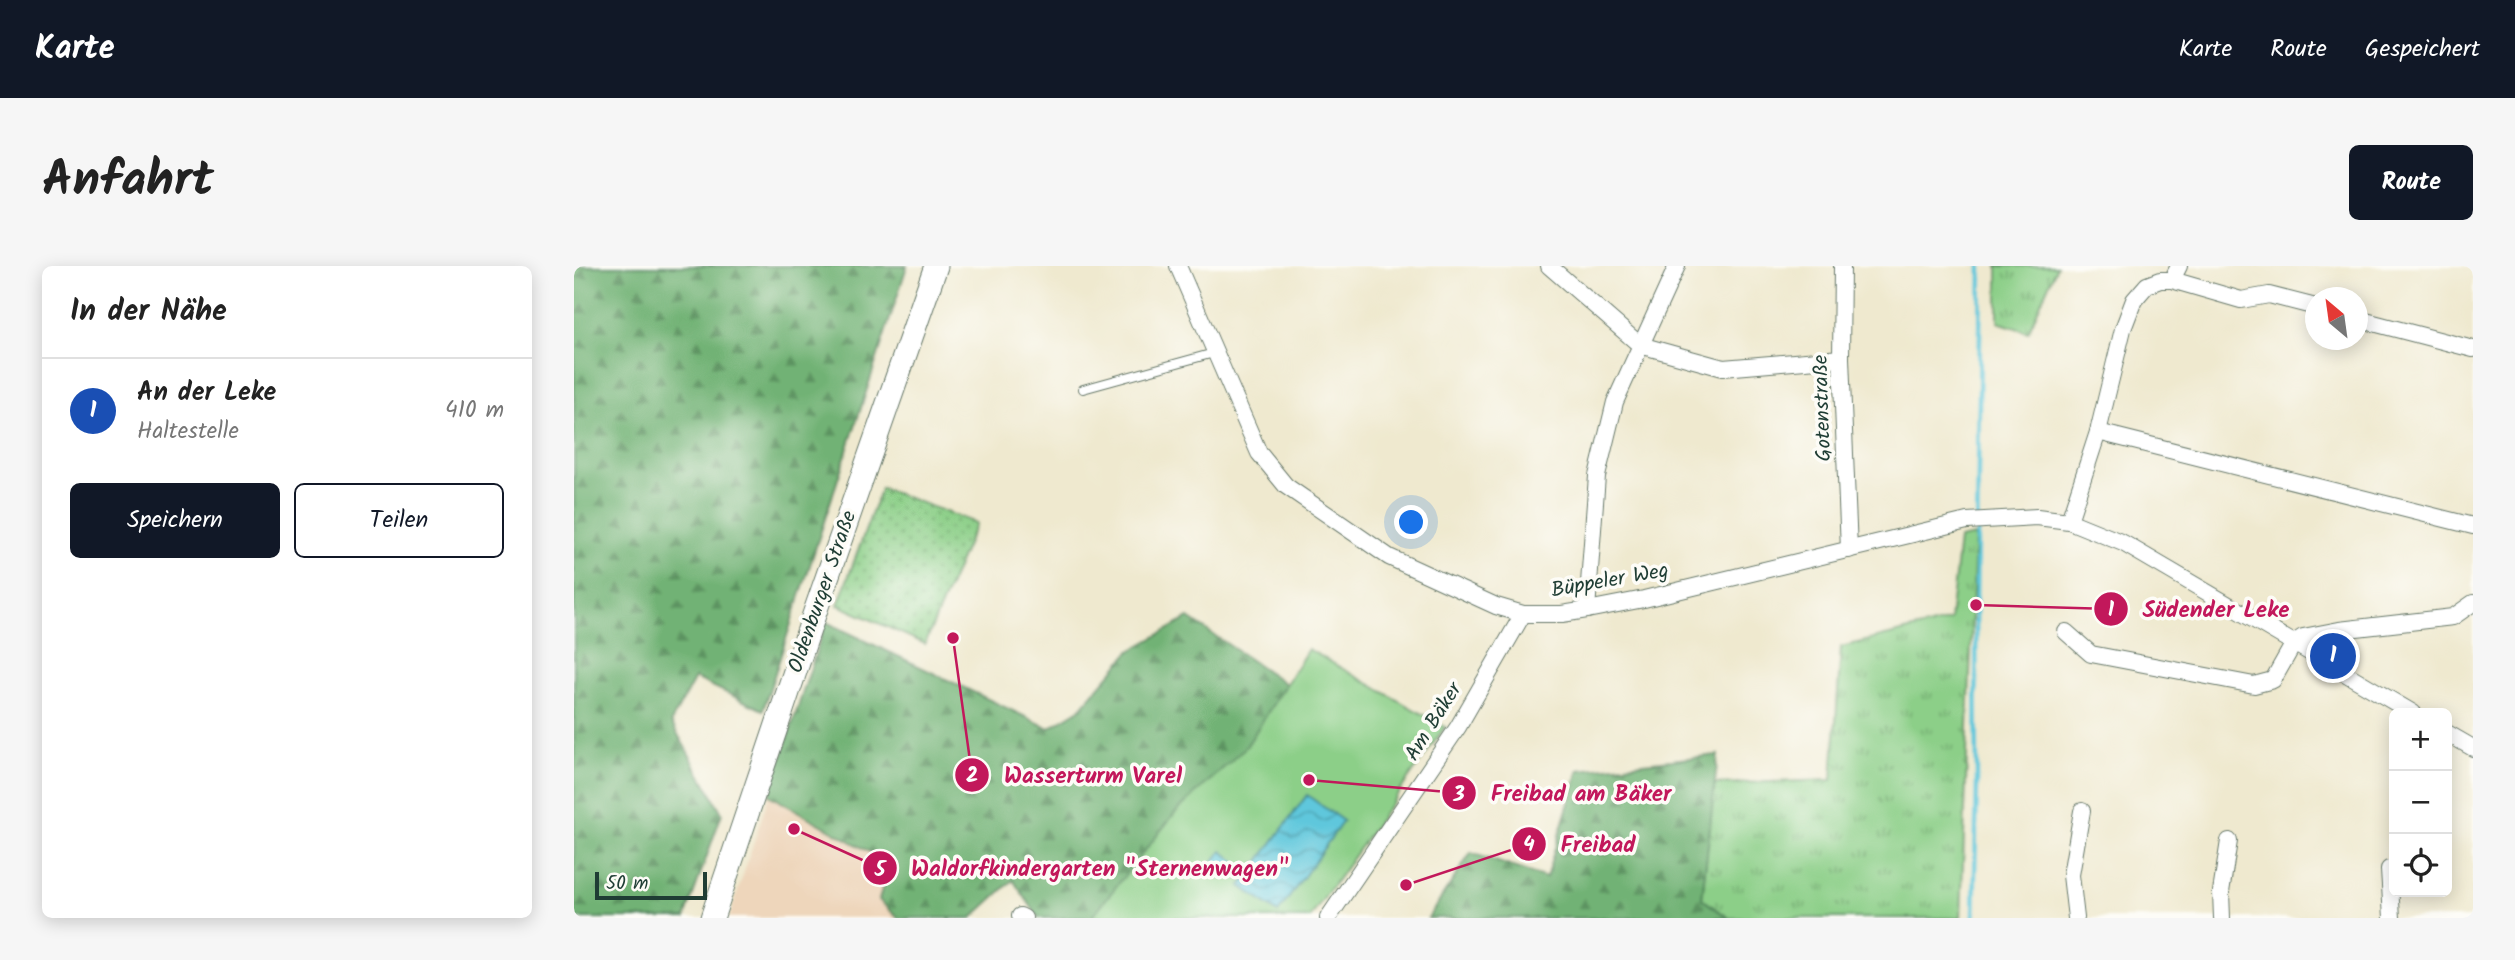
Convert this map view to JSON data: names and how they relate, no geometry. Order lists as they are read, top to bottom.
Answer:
{
  "streets": {
    "main road": ["Oldenburger Straße"],
    "street": ["Gotenstraße", "Büppeler Weg", "Am Bäker"]
  },
  "crossings": [
    ["Gotenstraße", "Büppeler Weg"],
    ["Büppeler Weg", "Am Bäker"]
  ],
  "places": [
    "Südender Leke",
    "Wasserturm Varel",
    "Freibad am Bäker",
    "Waldorfkindergarten \"Sternenwagen\"",
    "Freibad"
  ],
  "scale_bar": "50 m",
  "north": "top left",
  "page": {
    "header": "Karte",
    "nav": ["Karte", "Route", "Gespeichert"],
    "title": "Anfahrt",
    "buttons": [
      "Route",
      ["Speichern", "Teilen"]
    ],
    "heading": "In der Nähe",
    "list": [
      {
        "mark": "1",
        "name": "An der Leke",
        "note": "Haltestelle",
        "value": "410 m"
      }
    ],
    "pins": "1",
    "map_buttons": ["+", "−"],
    "scale": "50 m"
  }
}
